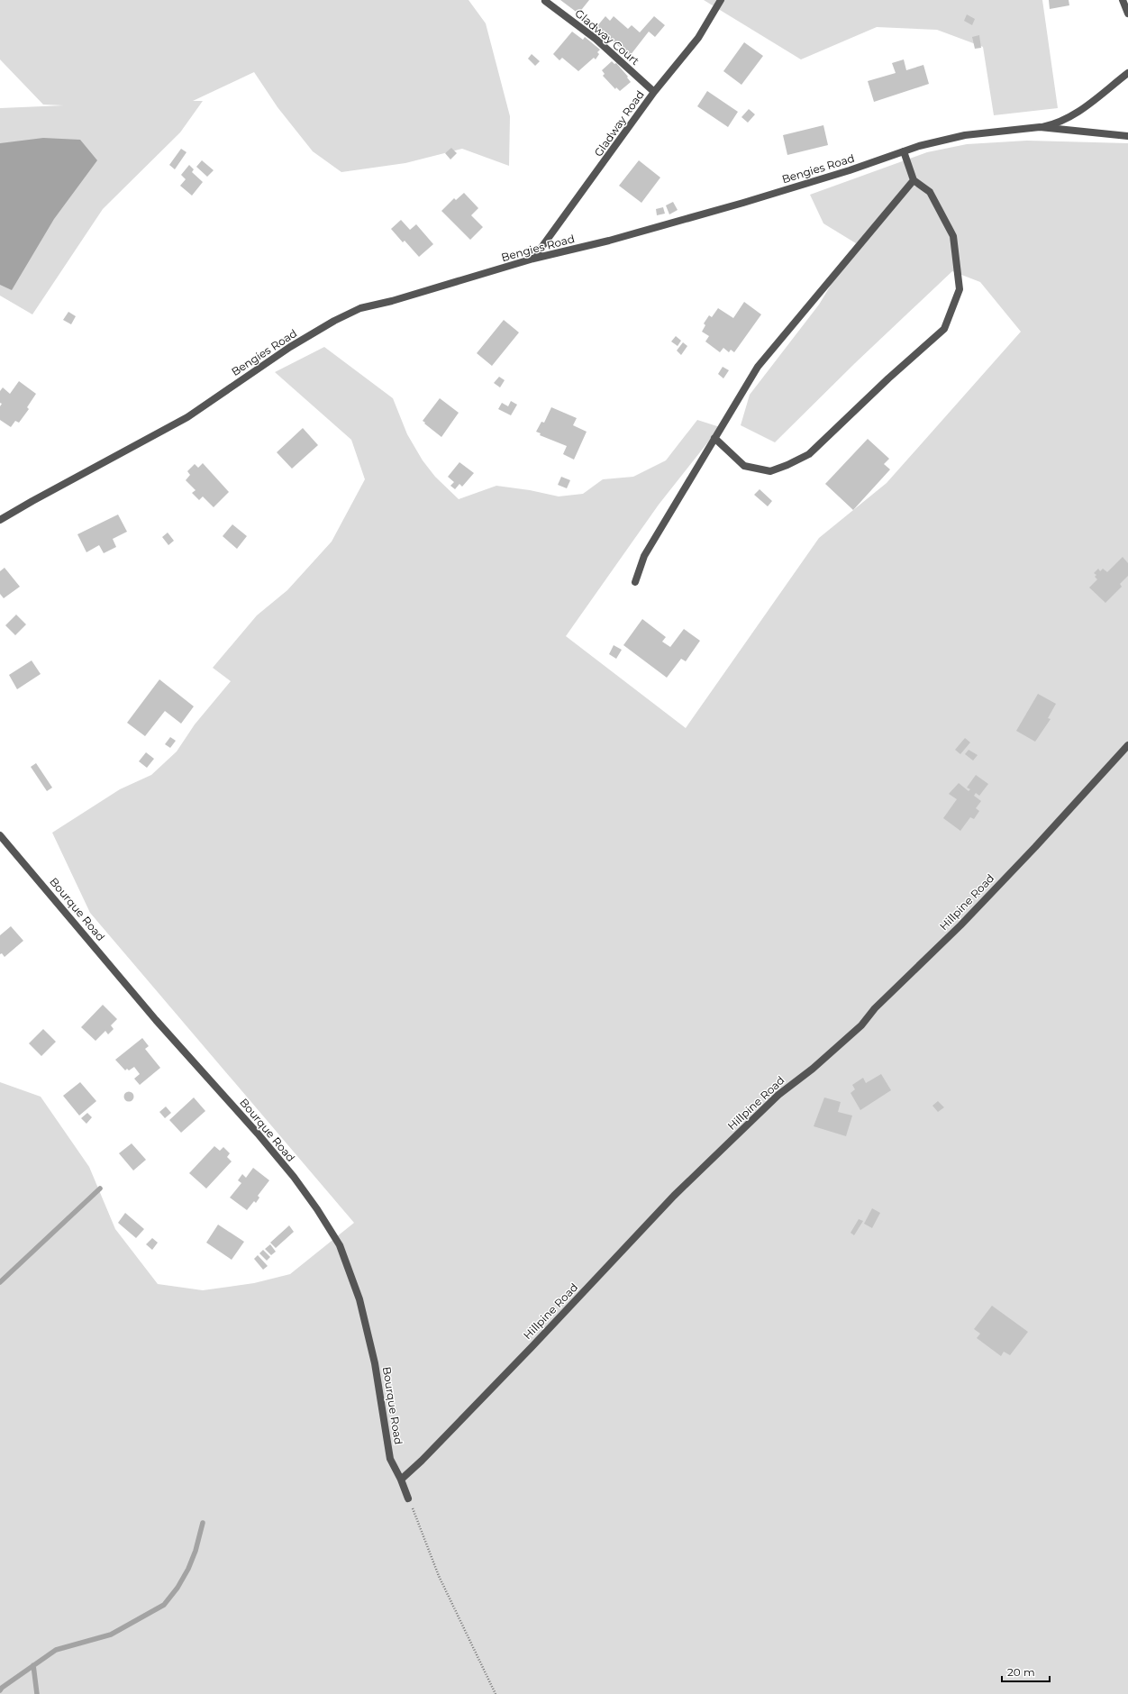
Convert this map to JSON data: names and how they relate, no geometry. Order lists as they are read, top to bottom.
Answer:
{
  "streets": {
    "street": [
      "Gladway Court",
      "Gladway Road",
      "Bengies Road",
      "Hillpine Road",
      "Bourque Road"
    ]
  },
  "crossings": [
    ["Gladway Court", "Gladway Road"],
    ["Gladway Road", "Bengies Road"],
    ["Hillpine Road", "Bourque Road"]
  ],
  "scale_bar": "20 m"
}
